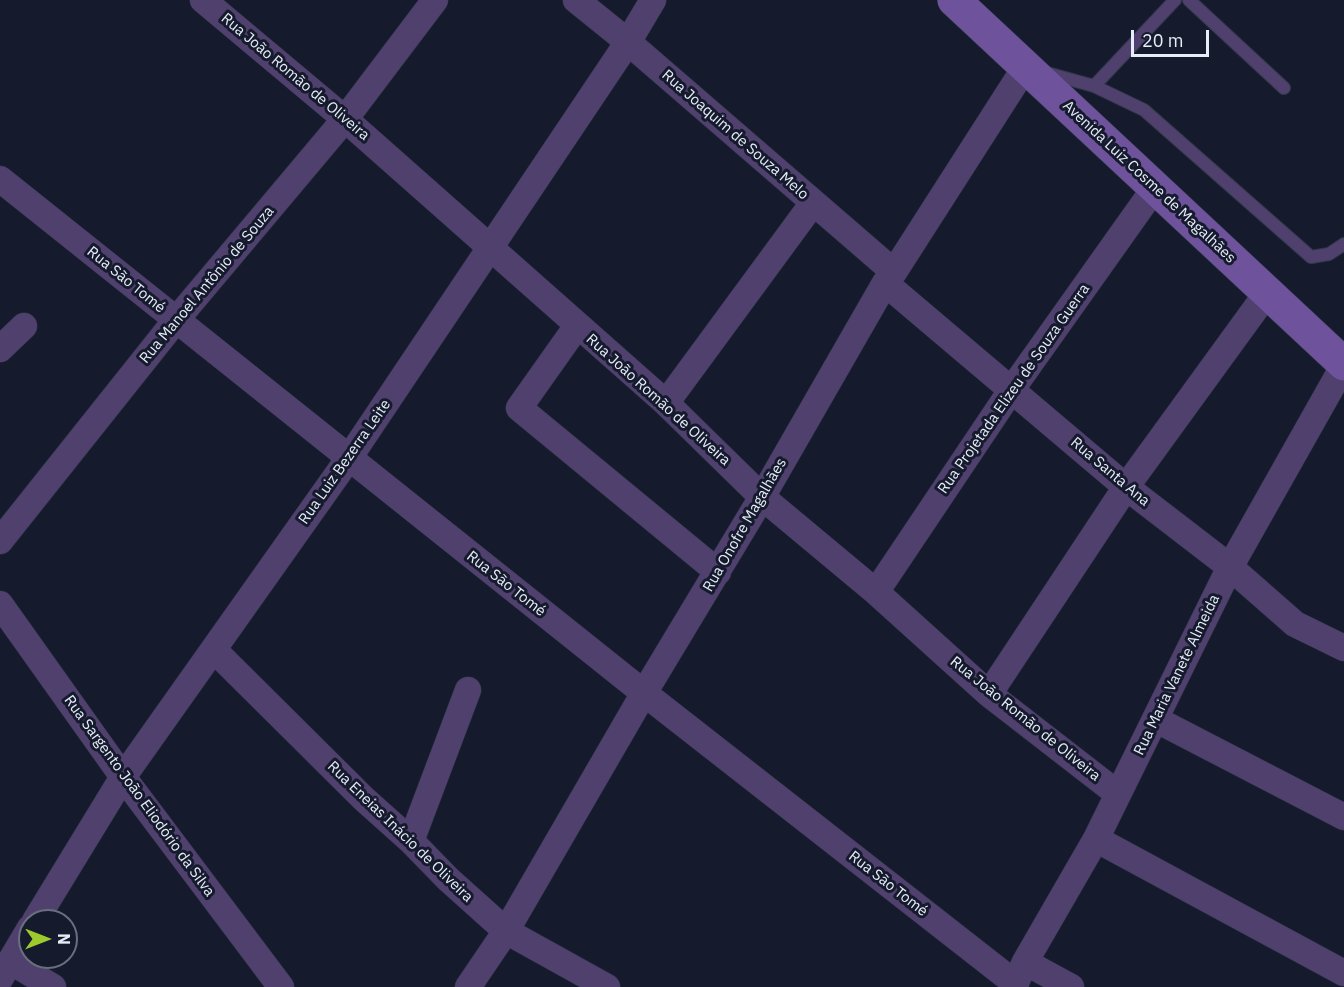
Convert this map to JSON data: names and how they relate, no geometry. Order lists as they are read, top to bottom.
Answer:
{
  "streets": {
    "main road": ["Avenida Luiz Cosme de Magalhães"],
    "street": [
      "Rua João Romão de Oliveira",
      "Rua Joaquim de Souza Melo",
      "Rua São Tomé",
      "Rua Manoel Antônio de Souza",
      "Rua Projetada Elizeu de Souza Guerra",
      "Rua Luiz Bezerra Leite",
      "Rua Santa Ana",
      "Rua Onofre Magalhães",
      "Rua Maria Vanete Almeida",
      "Rua Sargento João Eliodório da Silva",
      "Rua Eneias Inácio de Oliveira"
    ]
  },
  "crossings": [
    ["Rua João Romão de Oliveira", "Rua Manoel Antônio de Souza"],
    ["Rua João Romão de Oliveira", "Rua Projetada Elizeu de Souza Guerra"],
    ["Rua João Romão de Oliveira", "Rua Luiz Bezerra Leite"],
    ["Rua João Romão de Oliveira", "Rua Onofre Magalhães"],
    ["Rua João Romão de Oliveira", "Rua Maria Vanete Almeida"],
    ["Rua Joaquim de Souza Melo", "Rua Luiz Bezerra Leite"],
    ["Rua Joaquim de Souza Melo", "Rua Santa Ana"],
    ["Rua Joaquim de Souza Melo", "Rua Onofre Magalhães"],
    ["Avenida Luiz Cosme de Magalhães", "Rua Projetada Elizeu de Souza Guerra"],
    ["Avenida Luiz Cosme de Magalhães", "Rua Onofre Magalhães"],
    ["Avenida Luiz Cosme de Magalhães", "Rua Maria Vanete Almeida"],
    ["Rua São Tomé", "Rua Manoel Antônio de Souza"],
    ["Rua São Tomé", "Rua Luiz Bezerra Leite"],
    ["Rua São Tomé", "Rua Onofre Magalhães"],
    ["Rua São Tomé", "Rua Maria Vanete Almeida"],
    ["Rua Projetada Elizeu de Souza Guerra", "Rua Santa Ana"],
    ["Rua Luiz Bezerra Leite", "Rua Sargento João Eliodório da Silva"],
    ["Rua Luiz Bezerra Leite", "Rua Eneias Inácio de Oliveira"],
    ["Rua Santa Ana", "Rua Onofre Magalhães"],
    ["Rua Santa Ana", "Rua Maria Vanete Almeida"],
    ["Rua Onofre Magalhães", "Rua Eneias Inácio de Oliveira"]
  ],
  "scale_bar": "20 m",
  "north": "right"
}
